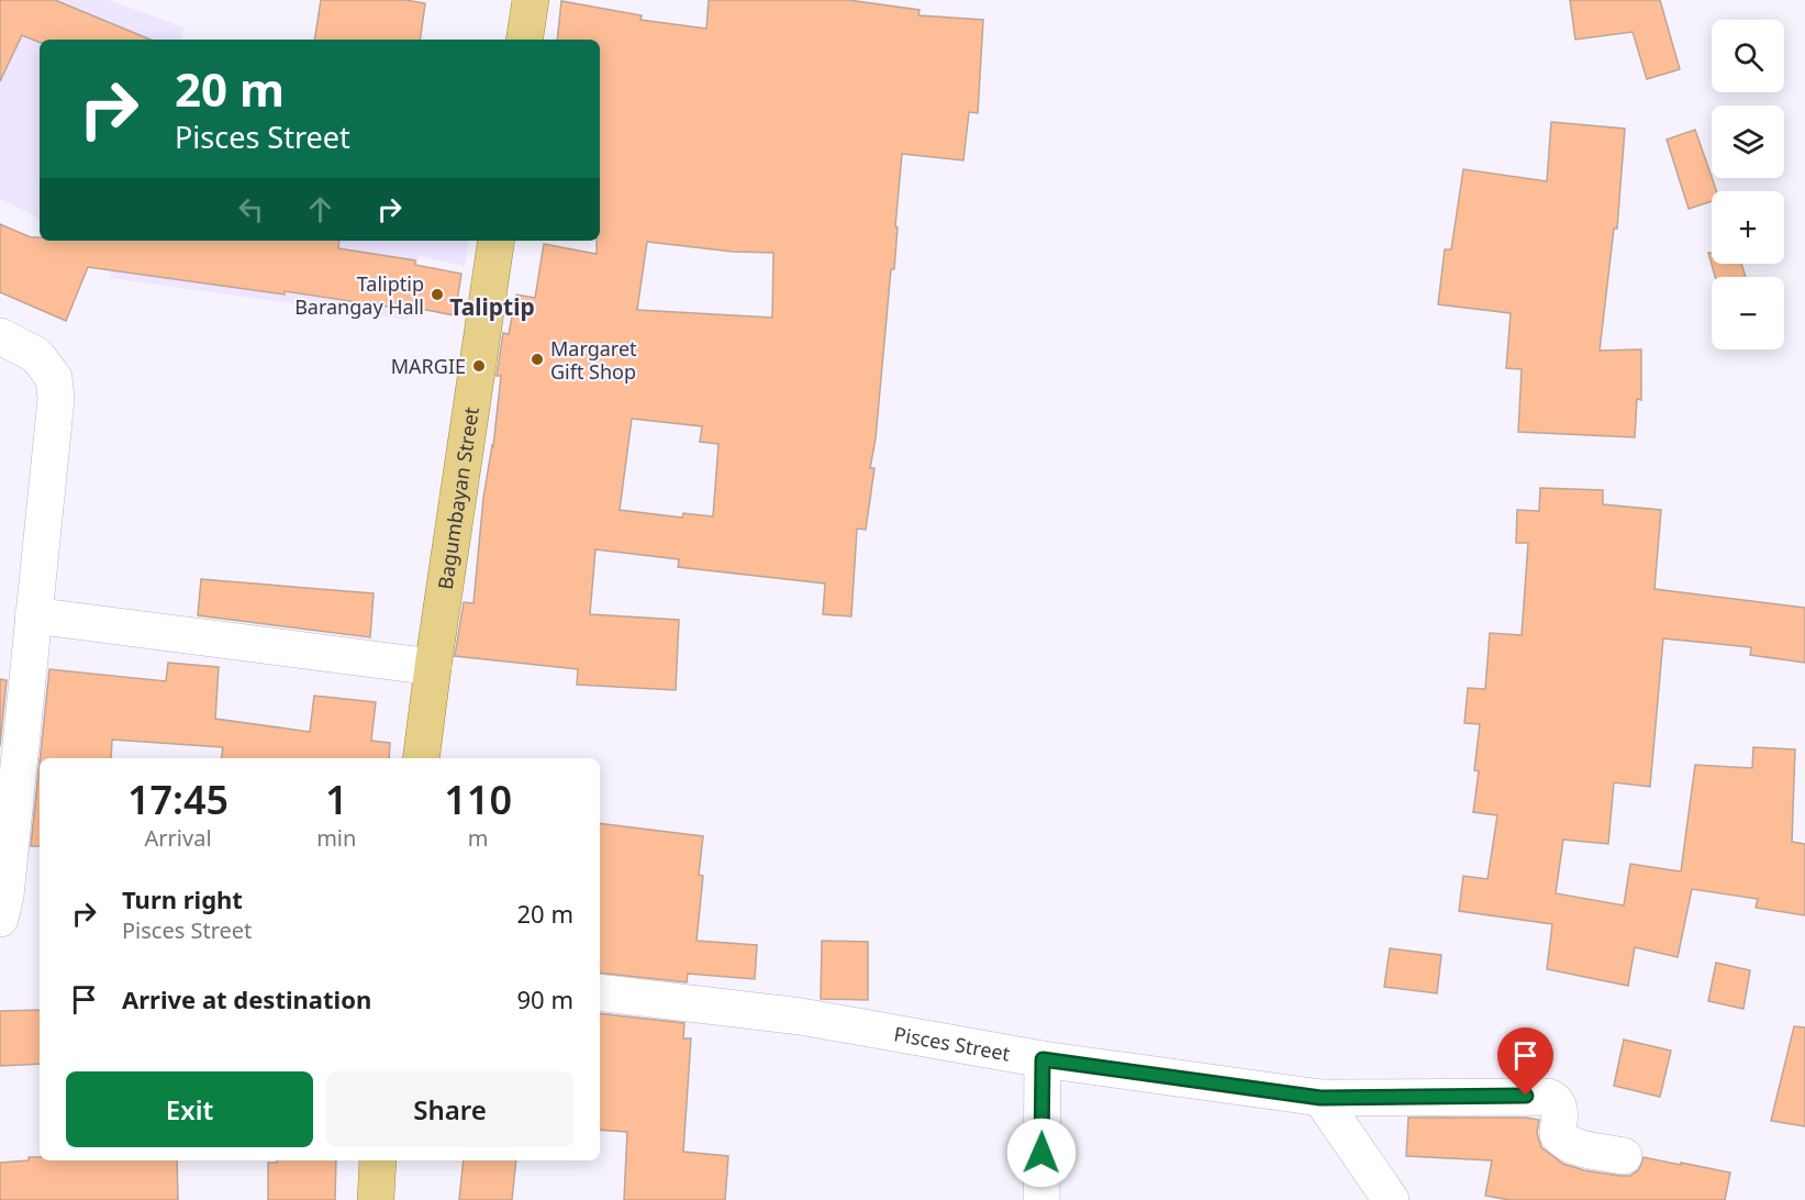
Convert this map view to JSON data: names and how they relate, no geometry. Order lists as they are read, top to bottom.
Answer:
{
  "streets": {
    "main road": ["Bagumbayan Street"],
    "street": ["Pisces Street"]
  },
  "districts": ["Taliptip"],
  "places": ["Taliptip Barangay Hall", "Margaret Gift Shop", "MARGIE"],
  "page": {
    "map_buttons": ["+", "−"],
    "turn": ["20 m", "Pisces Street"],
    "eta": [
      "17:45",
      "Arrival",
      "1",
      "min",
      "110",
      "m"
    ],
    "list": [
      {
        "name": "Turn right",
        "note": "Pisces Street",
        "value": "20 m"
      },
      {
        "name": "Arrive at destination",
        "value": "90 m"
      }
    ],
    "buttons": ["Exit", "Share"]
  }
}
